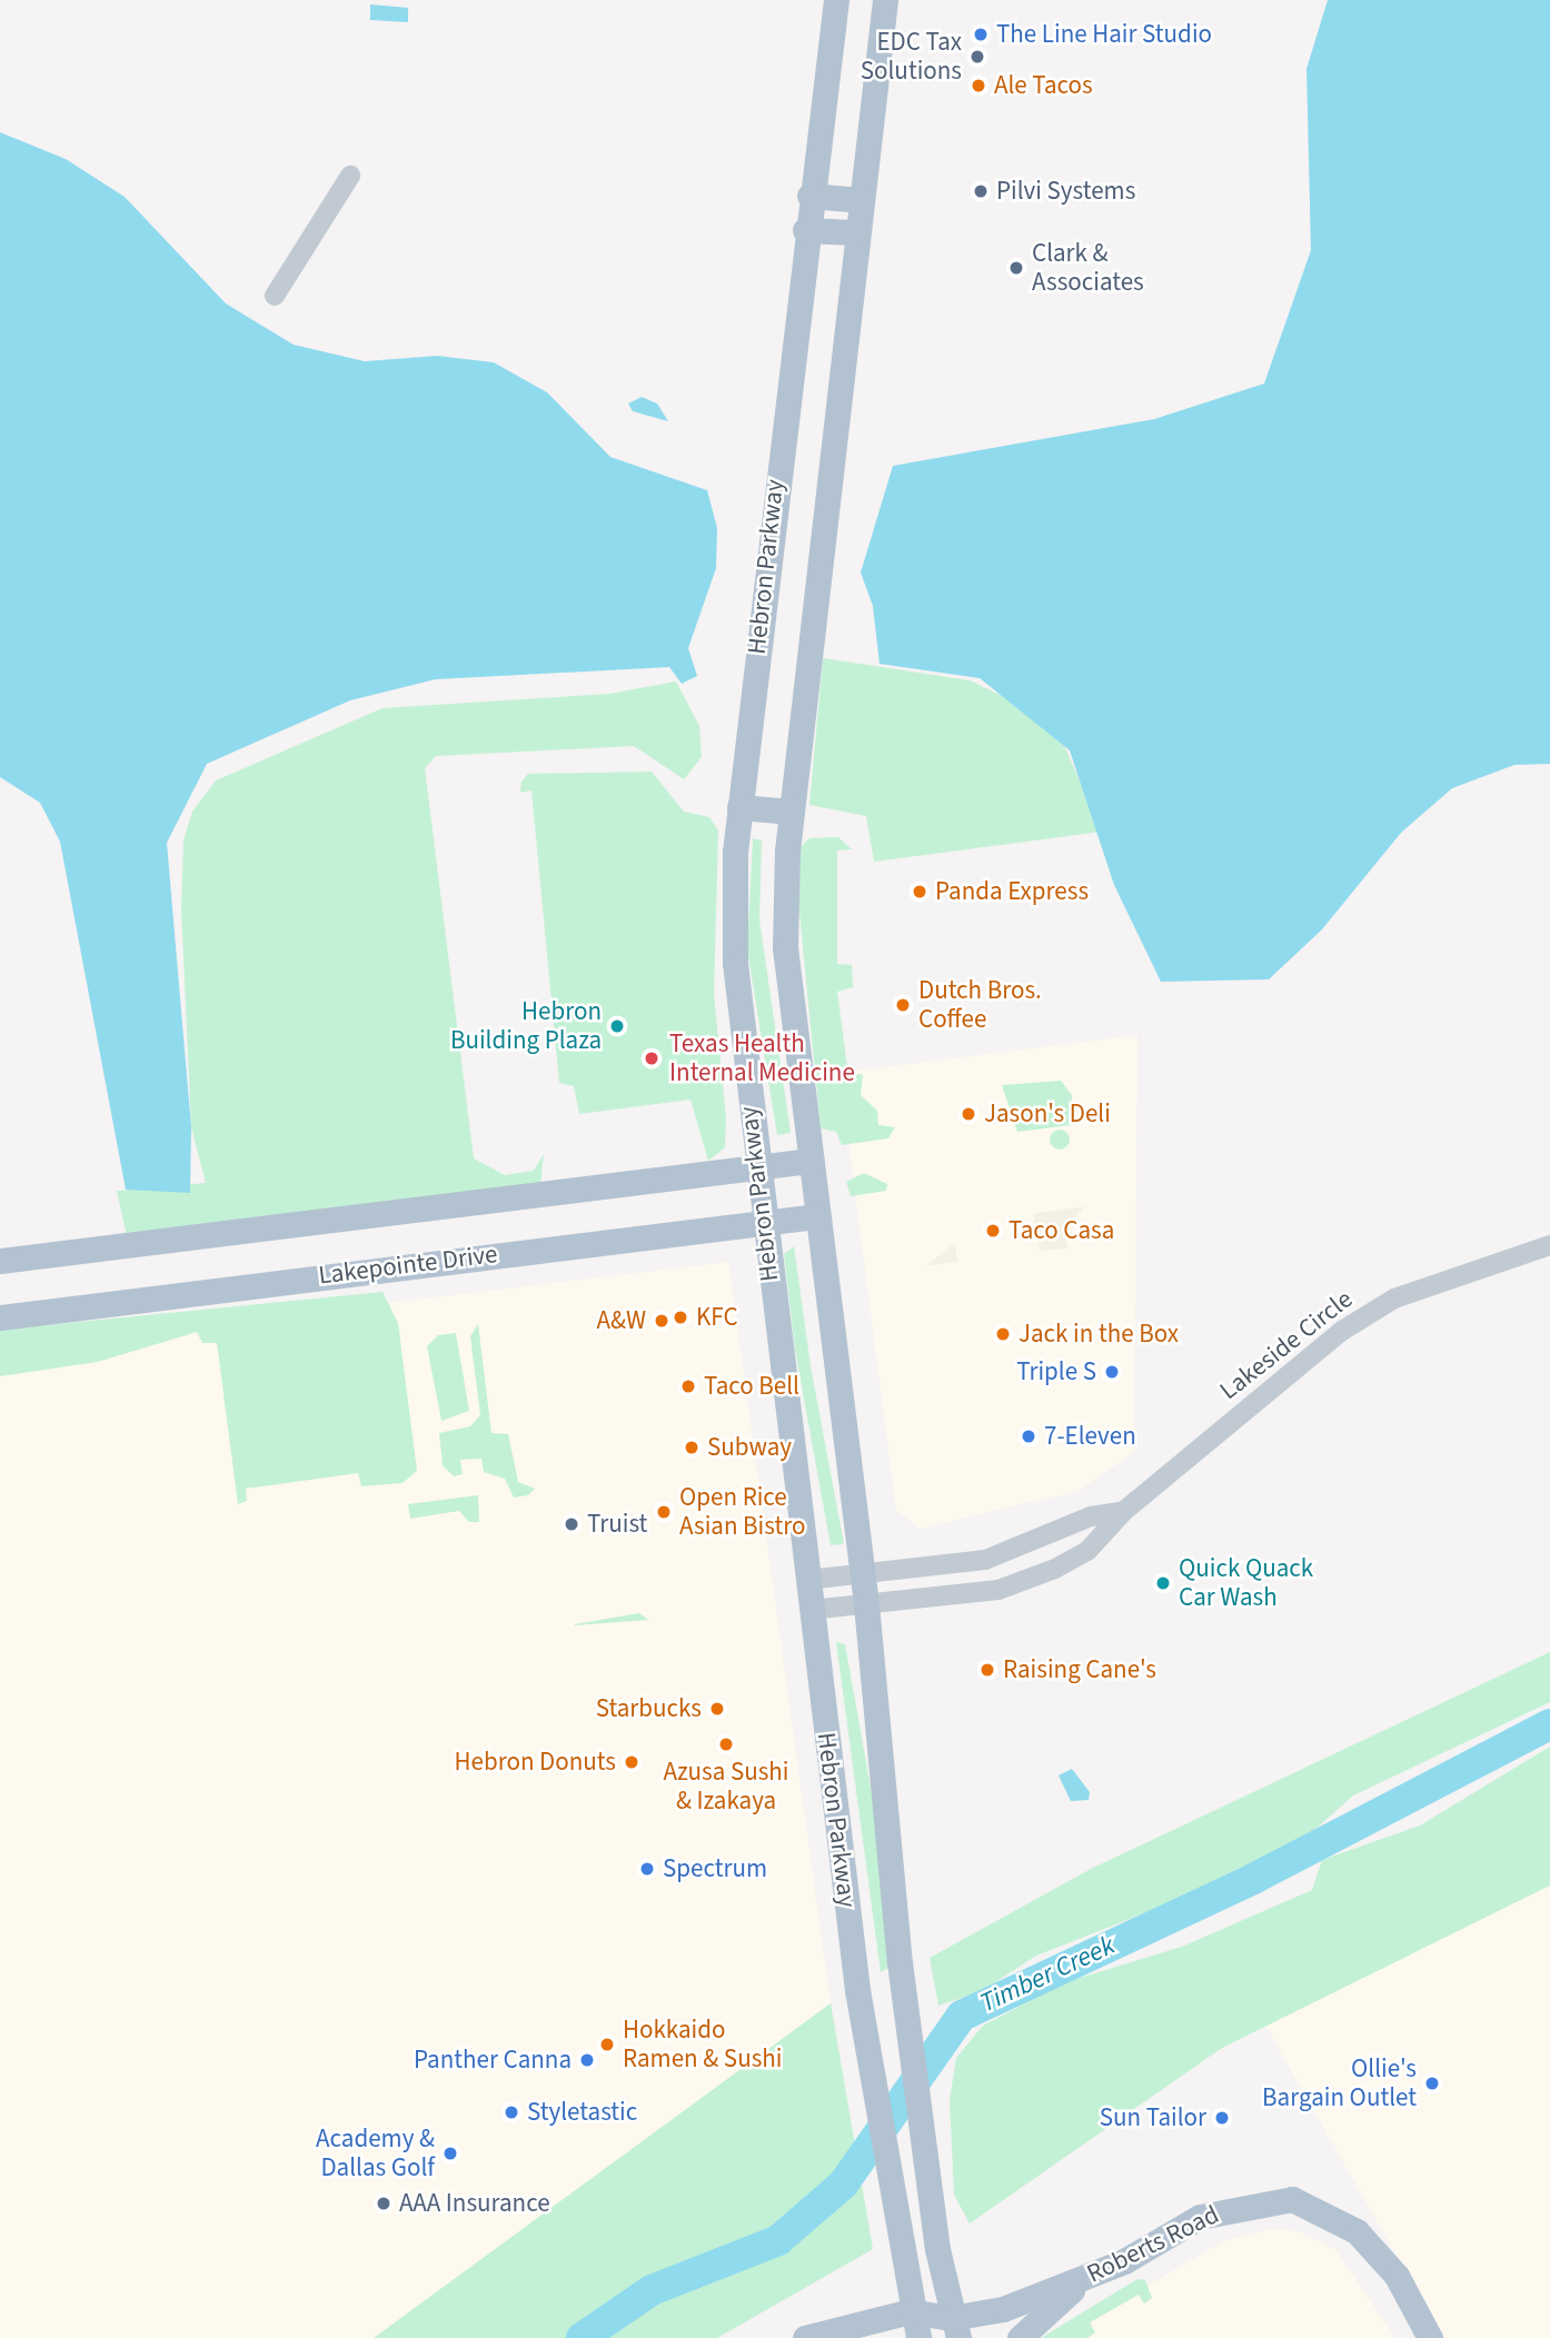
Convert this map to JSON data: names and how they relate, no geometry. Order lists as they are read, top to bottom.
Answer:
{
  "streets": {
    "main road": ["Hebron Parkway", "Lakepointe Drive", "Roberts Road"],
    "street": ["Lakeside Circle"]
  },
  "crossings": [
    ["Hebron Parkway", "Lakepointe Drive"],
    ["Hebron Parkway", "Lakeside Circle"],
    ["Hebron Parkway", "Roberts Road"]
  ],
  "water": ["Timber Creek"],
  "places": [
    "The Line Hair Studio",
    "EDC Tax Solutions",
    "Ale Tacos",
    "Pilvi Systems",
    "Clark & Associates",
    "Panda Express",
    "Dutch Bros. Coffee",
    "Hebron Building Plaza",
    "Texas Health Internal Medicine",
    "Jason's Deli",
    "Taco Casa",
    "KFC",
    "A&W",
    "Jack in the Box",
    "Triple S",
    "Taco Bell",
    "7-Eleven",
    "Subway",
    "Open Rice Asian Bistro",
    "Truist",
    "Quick Quack Car Wash",
    "Raising Cane's",
    "Starbucks",
    "Azusa Sushi & Izakaya",
    "Hebron Donuts",
    "Spectrum",
    "Hokkaido Ramen & Sushi",
    "Panther Canna",
    "Ollie's Bargain Outlet",
    "Styletastic",
    "Sun Tailor",
    "Academy & Dallas Golf",
    "AAA Insurance"
  ]
}
